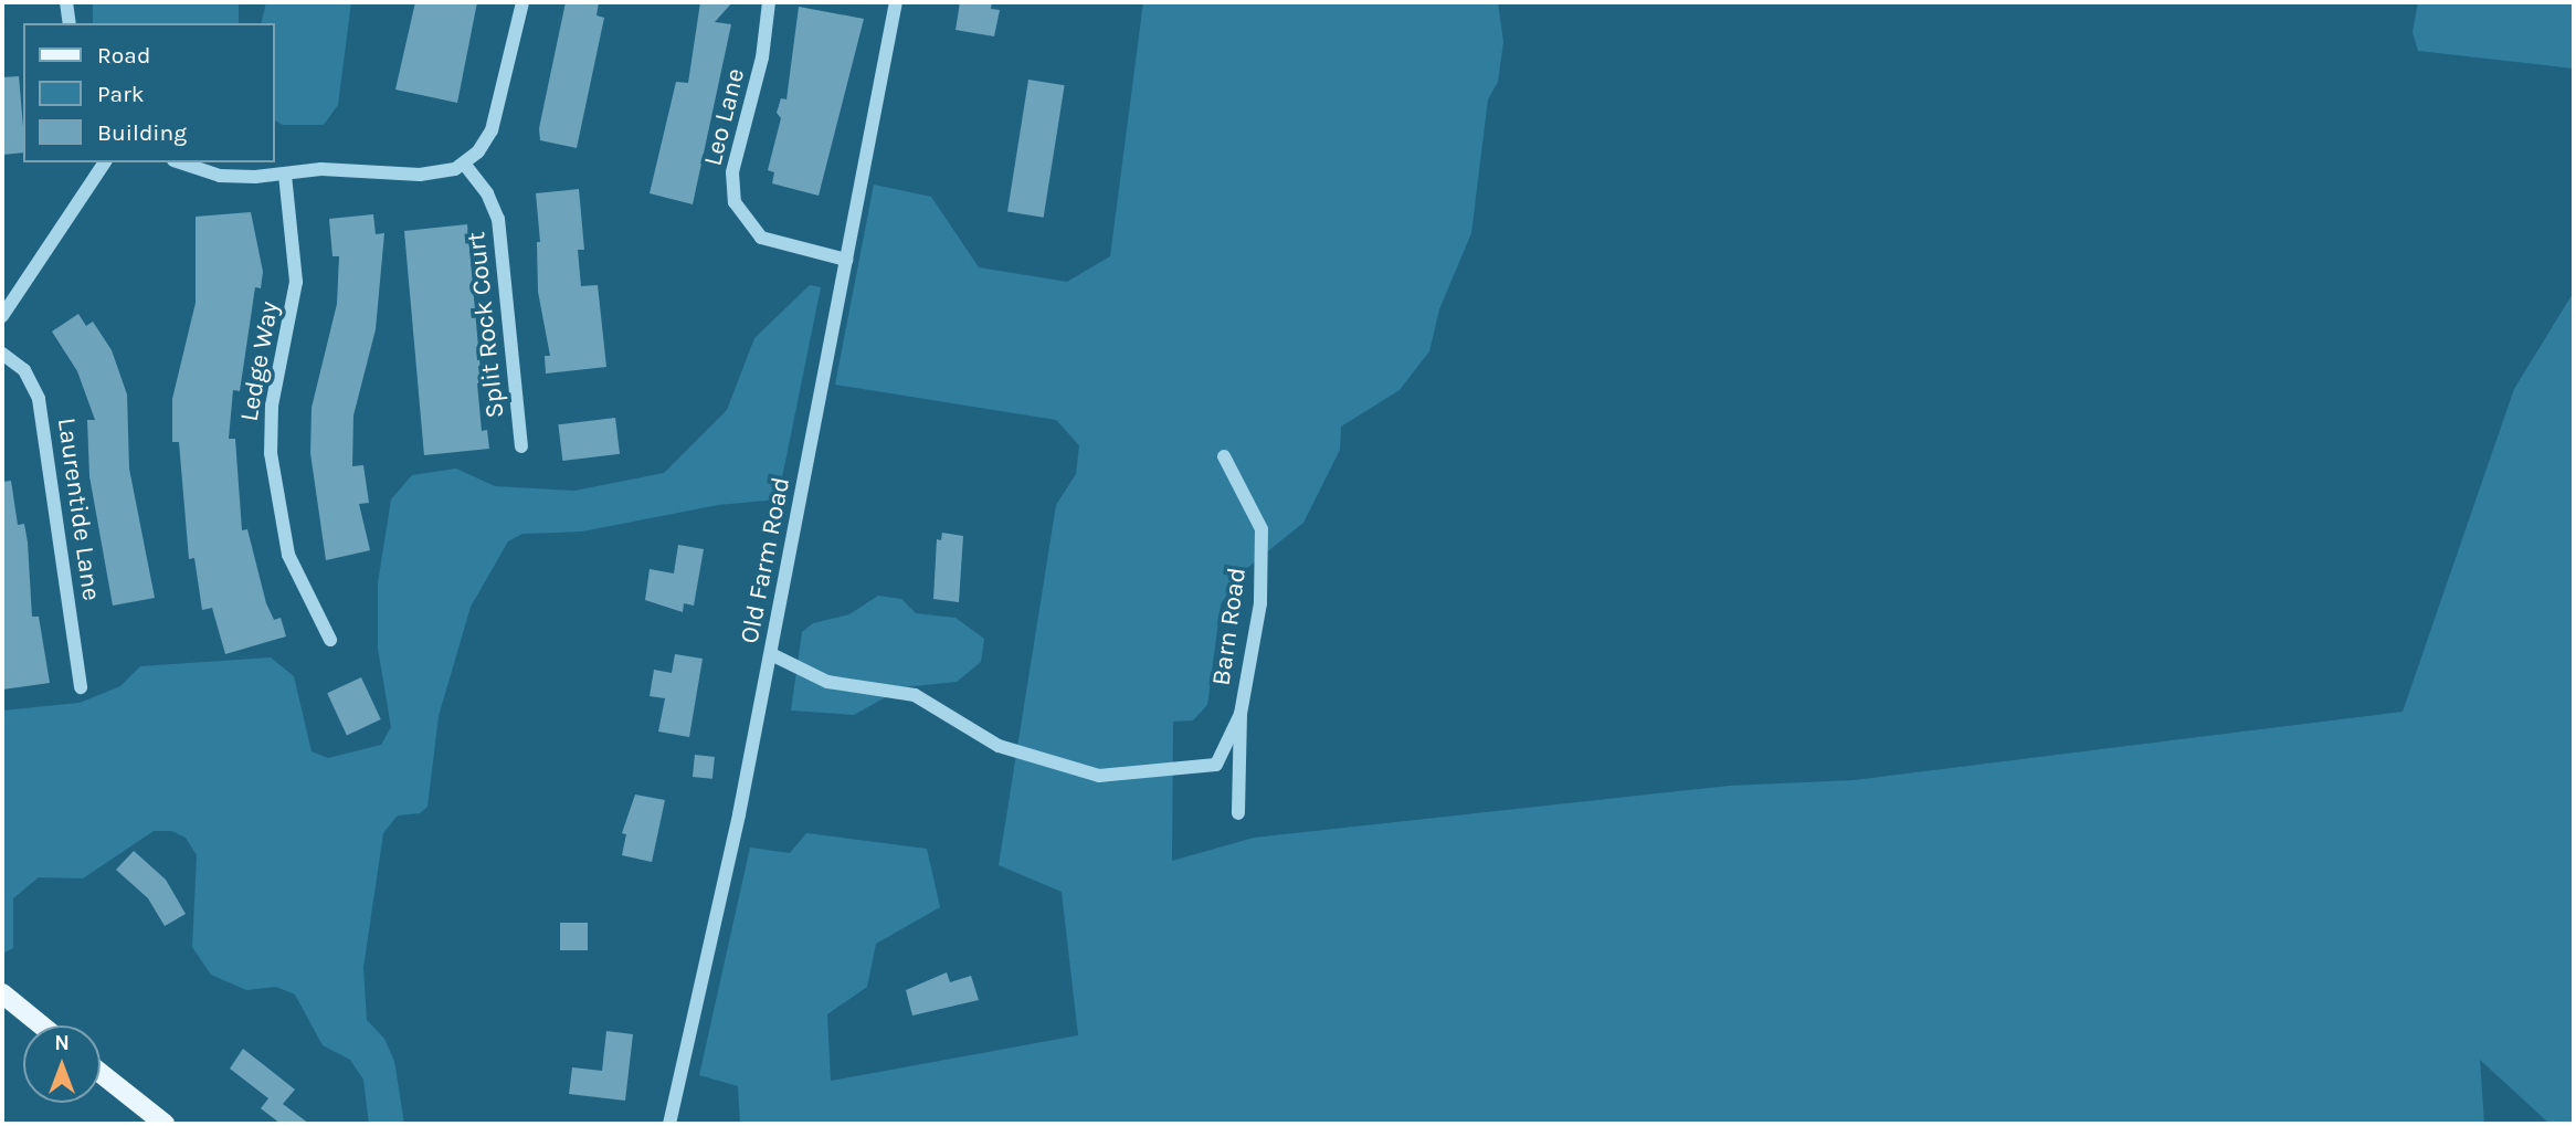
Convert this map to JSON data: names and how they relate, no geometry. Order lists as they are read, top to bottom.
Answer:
{
  "streets": {
    "street": [
      "Leo Lane",
      "Split Rock Court",
      "Ledge Way",
      "Laurentide Lane",
      "Old Farm Road",
      "Barn Road"
    ]
  },
  "crossings": [
    ["Leo Lane", "Old Farm Road"]
  ],
  "legend": ["Road", "Park", "Building"],
  "north": "top"
}
